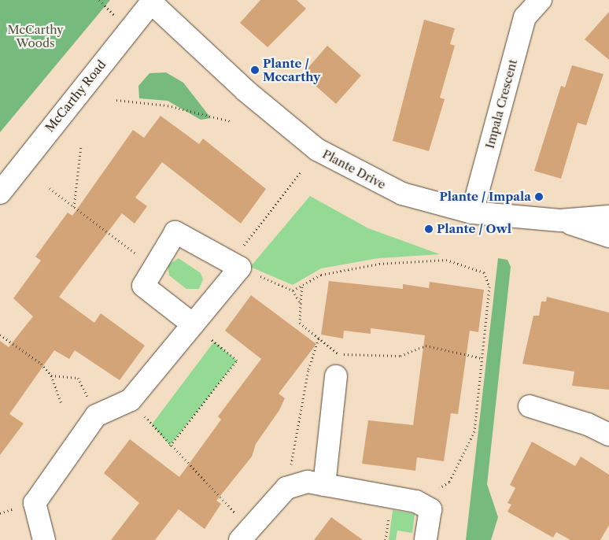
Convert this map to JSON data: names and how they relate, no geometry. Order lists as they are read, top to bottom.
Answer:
{
  "streets": {
    "street": ["McCarthy Road", "Impala Crescent", "Plante Drive"]
  },
  "crossings": [
    ["McCarthy Road", "Plante Drive"],
    ["Impala Crescent", "Plante Drive"]
  ],
  "parks": ["McCarthy Woods"],
  "places": ["Plante / Mccarthy", "Plante / Impala", "Plante / Owl"]
}
